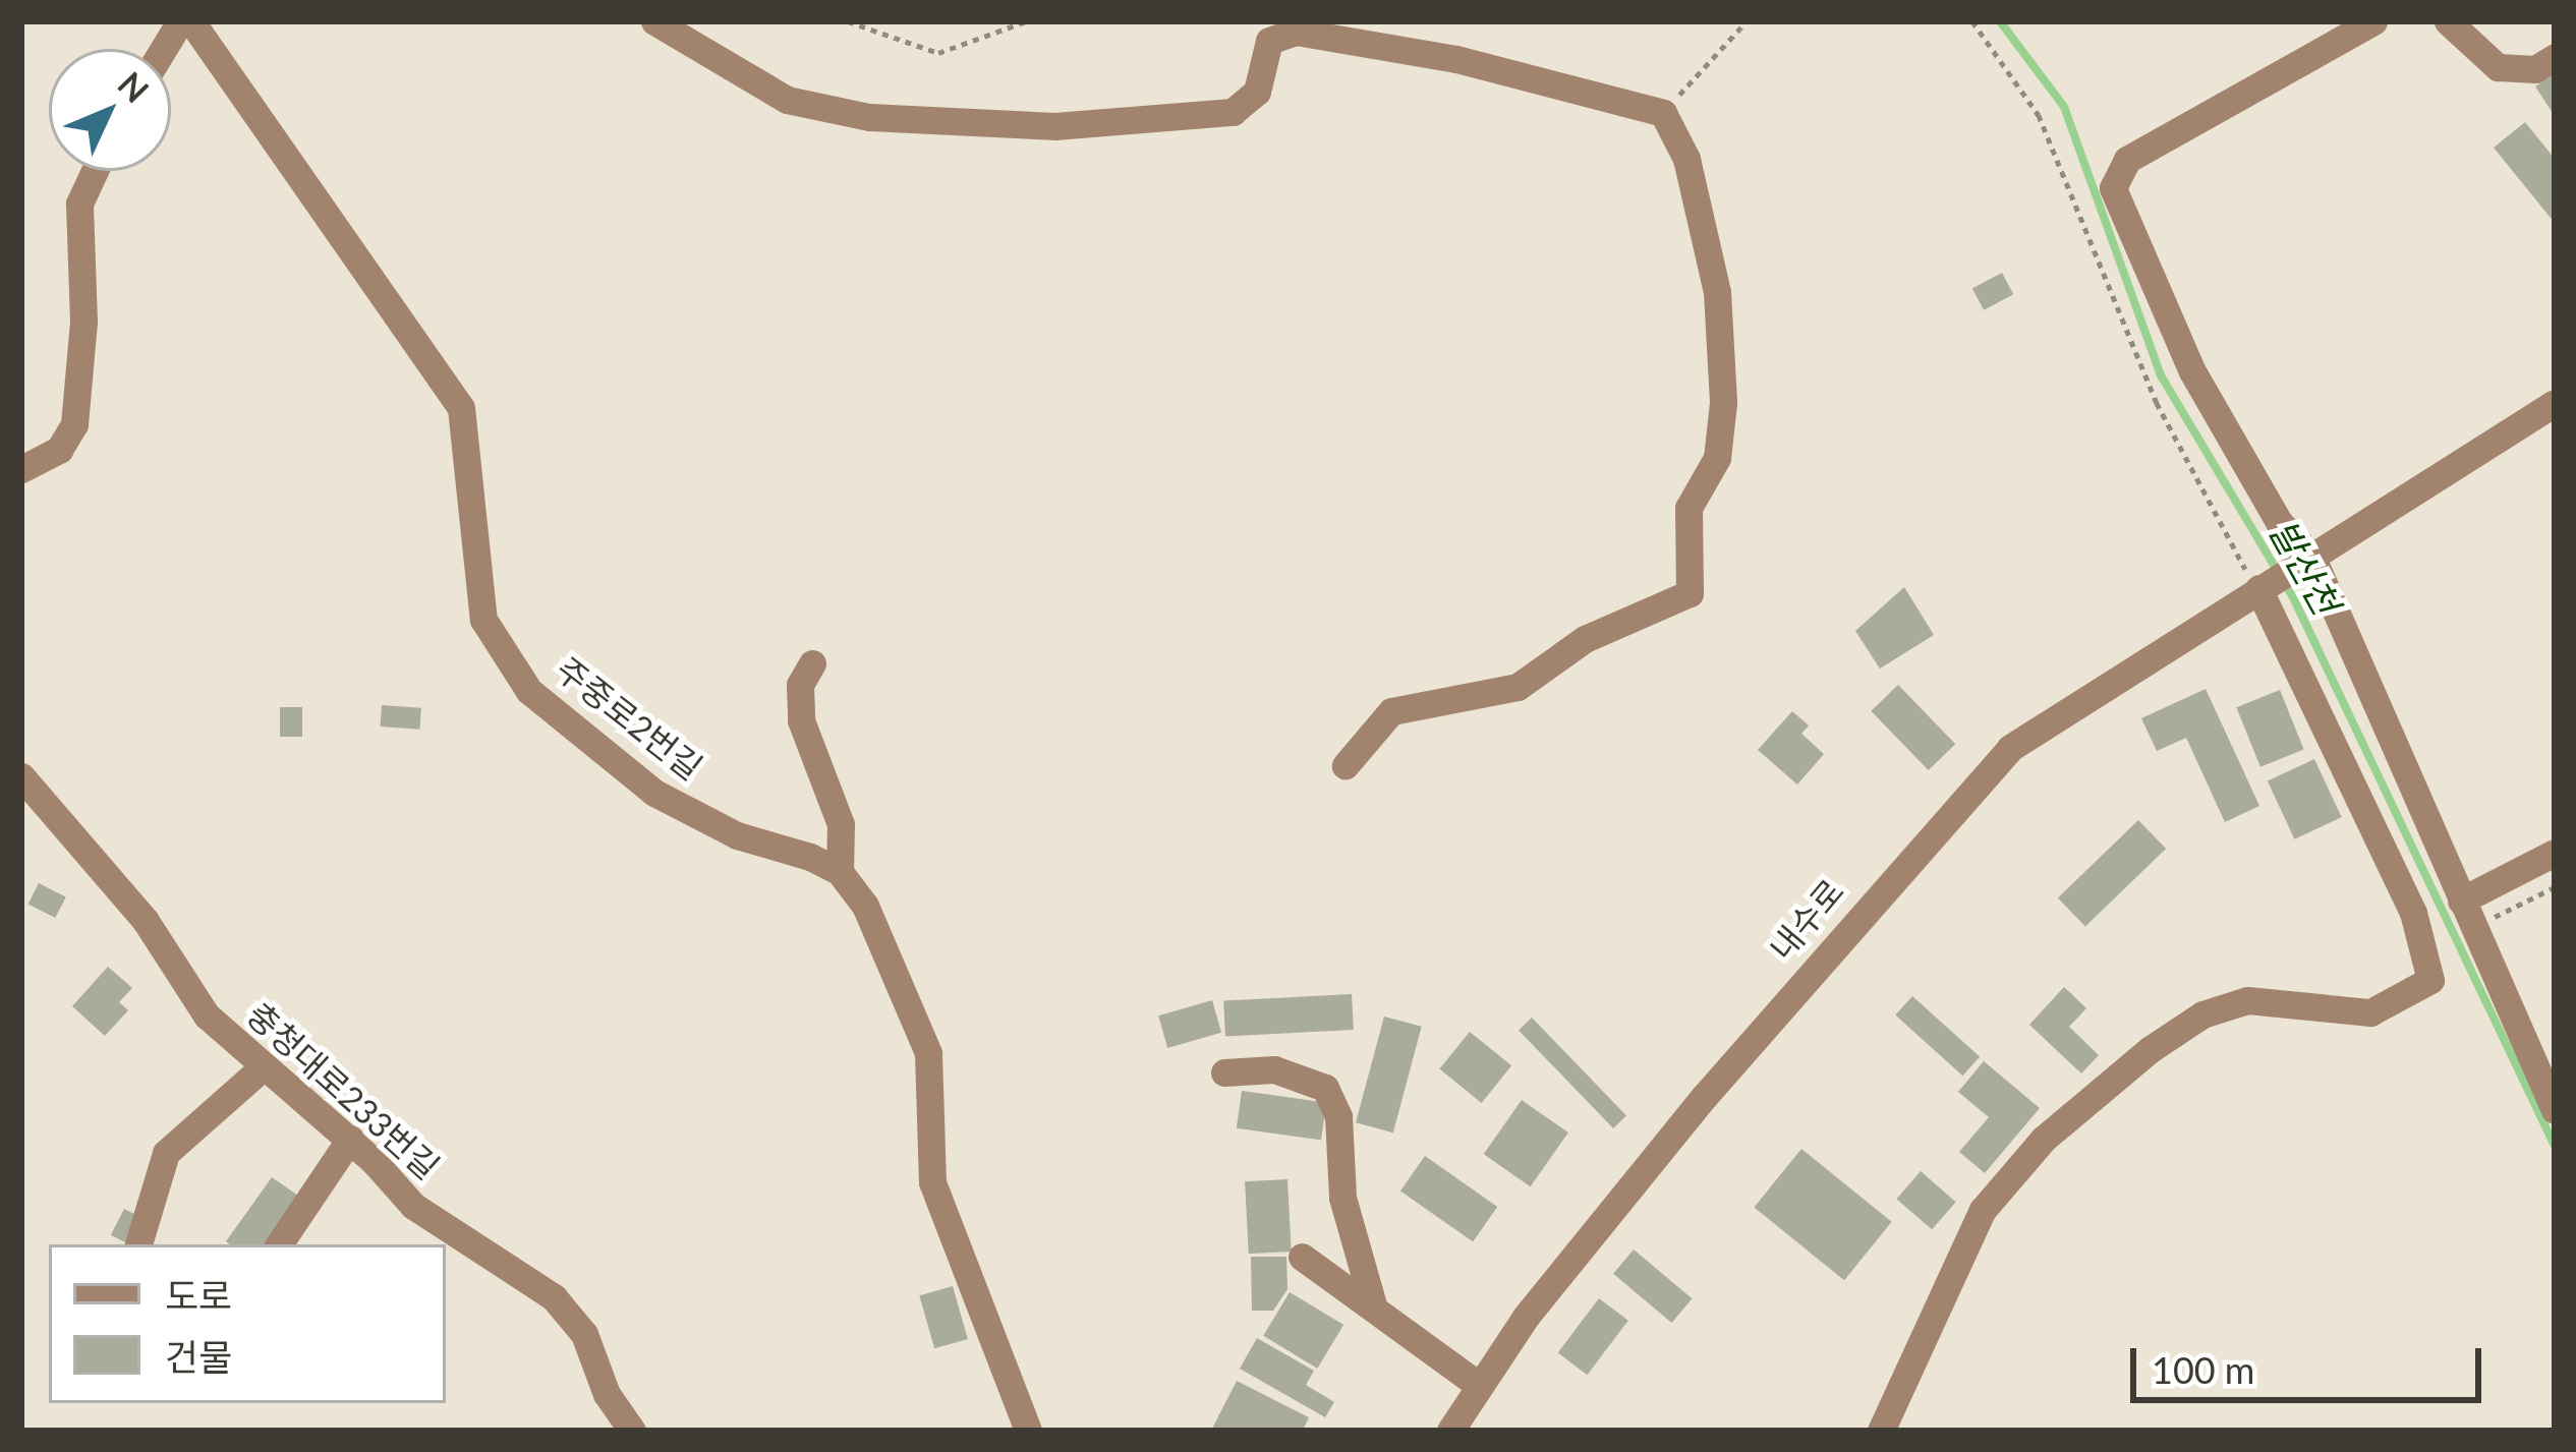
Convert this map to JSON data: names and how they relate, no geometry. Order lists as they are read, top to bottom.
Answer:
{
  "streets": {
    "street": ["주중로2번길", "내수로", "충청대로233번길"]
  },
  "water": ["발산천"],
  "legend": ["도로", "건물"],
  "scale_bar": "100 m",
  "north": "top right"
}
